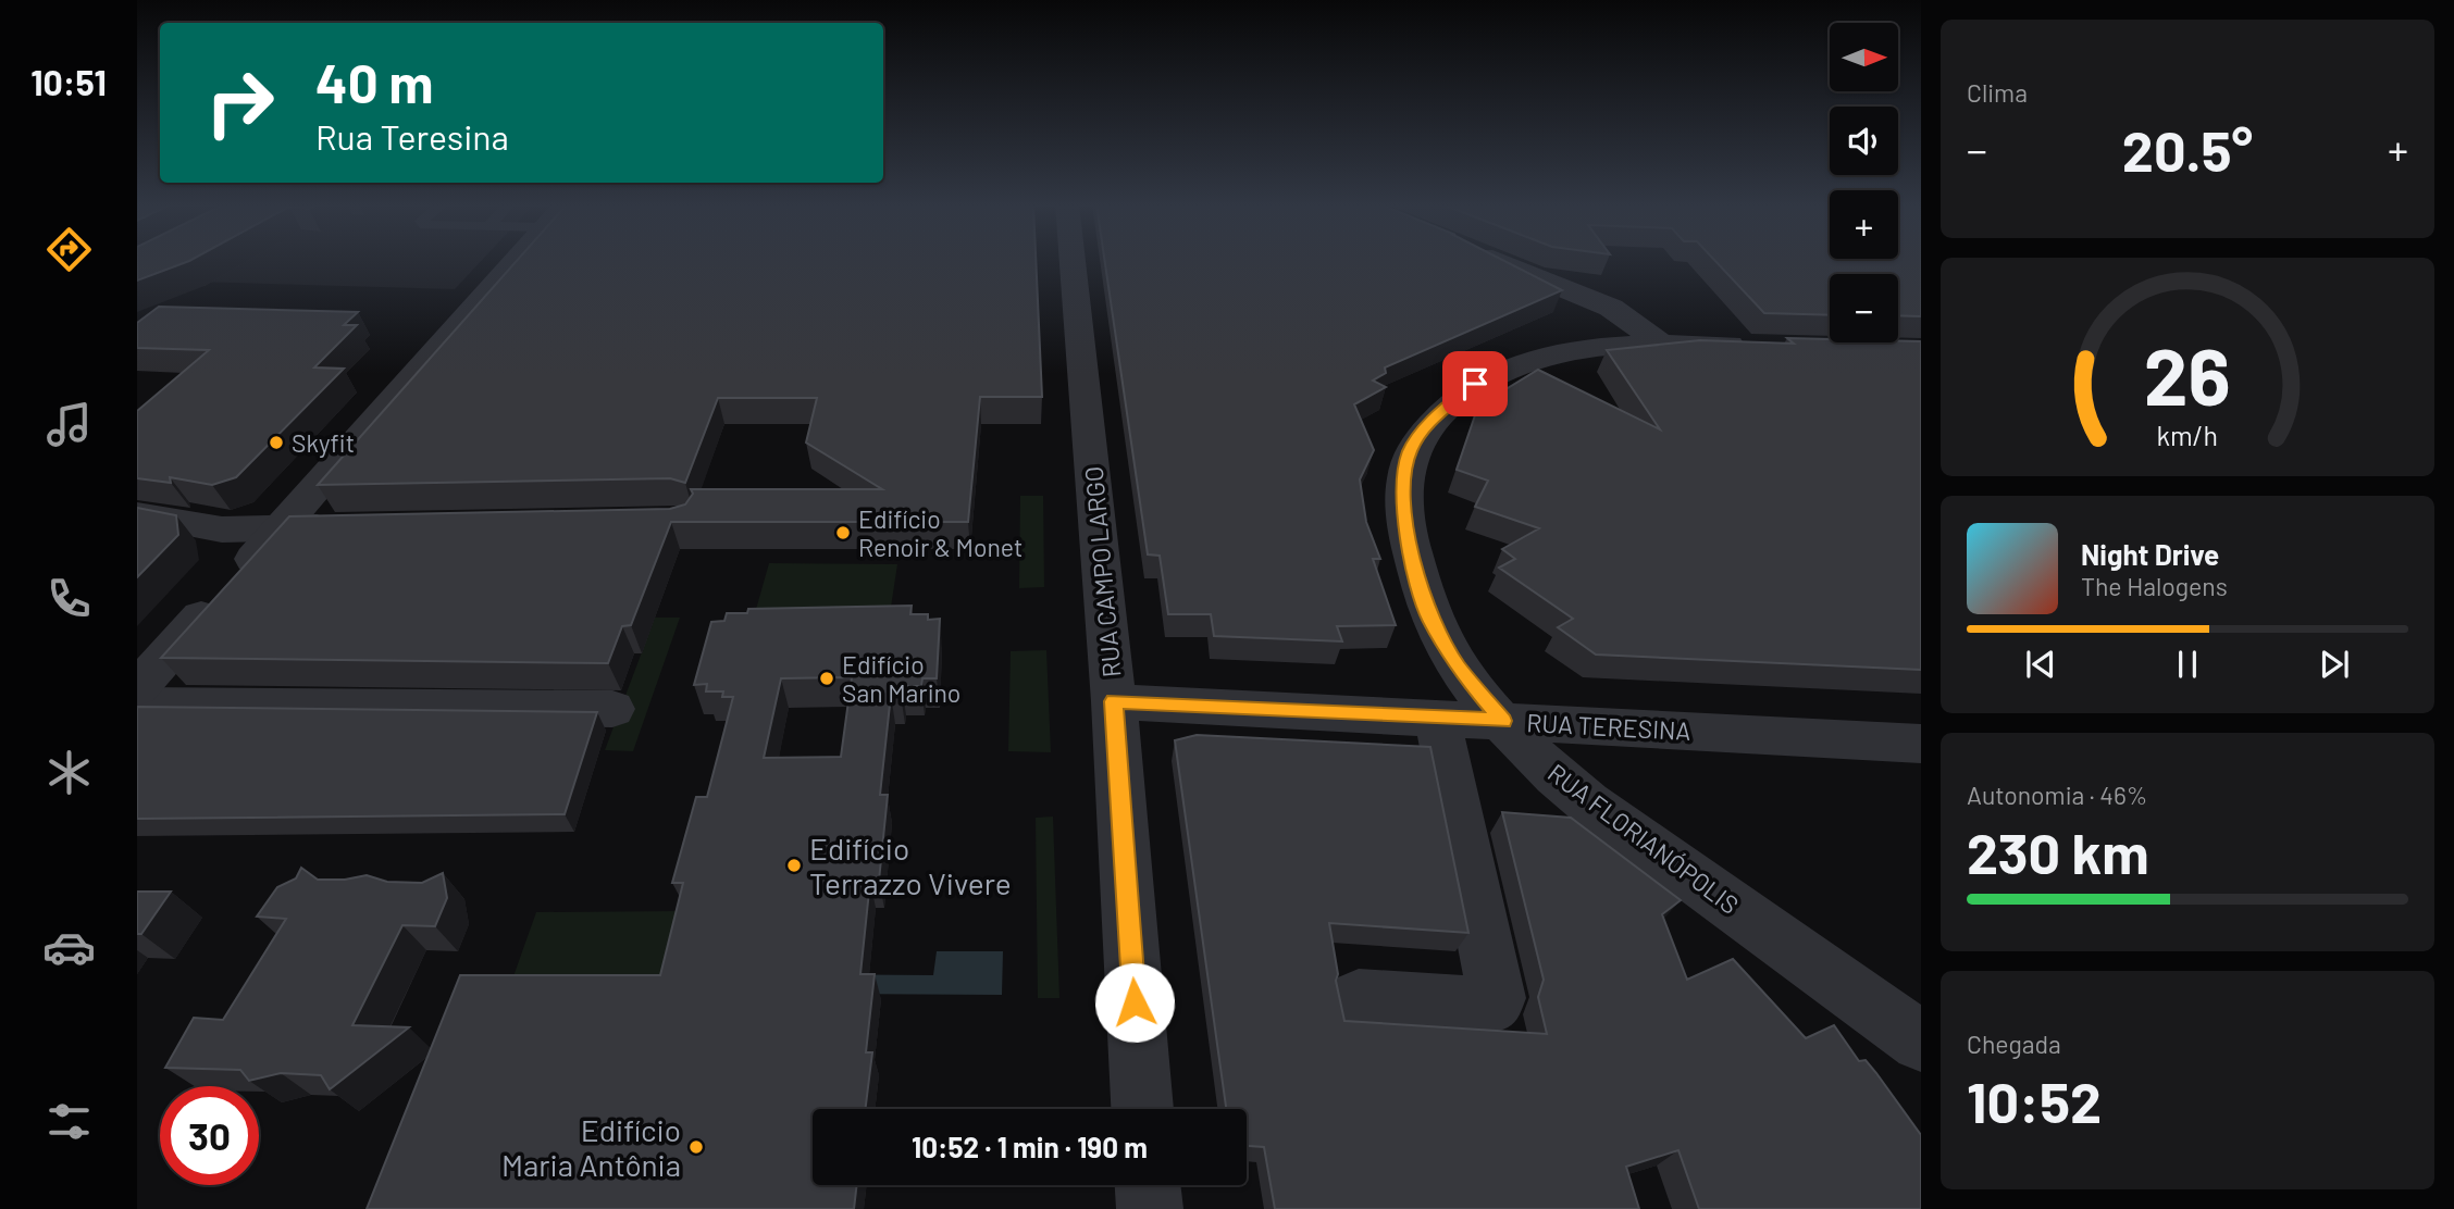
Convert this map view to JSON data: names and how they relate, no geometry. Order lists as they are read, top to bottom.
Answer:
{
  "streets": {
    "street": ["RUA CAMPO LARGO", "RUA TERESINA", "RUA FLORIANÓPOLIS"]
  },
  "crossings": [
    ["RUA CAMPO LARGO", "RUA TERESINA"],
    ["RUA TERESINA", "RUA FLORIANÓPOLIS"]
  ],
  "places": [
    "Skyfit",
    "Edifício Renoir & Monet",
    "Edifício San Marino",
    "Edifício Terrazzo Vivere",
    "Edifício Maria Antônia"
  ],
  "north": "right",
  "page": {
    "tabs": "10:51",
    "tile": [
      "Clima",
      ["Autonomia · 46%", "230 km"],
      ["Chegada", "10:52"]
    ],
    "map_buttons": ["+", "−"],
    "turn": ["40 m", "Rua Teresina"],
    "heat": ["−", "20.5°", "+"],
    "song": ["Night Drive", "The Halogens"],
    "limit": "30",
    "trip": "10:52 · 1 min · 190 m",
    "gauge": ["26", "km/h"]
  }
}
